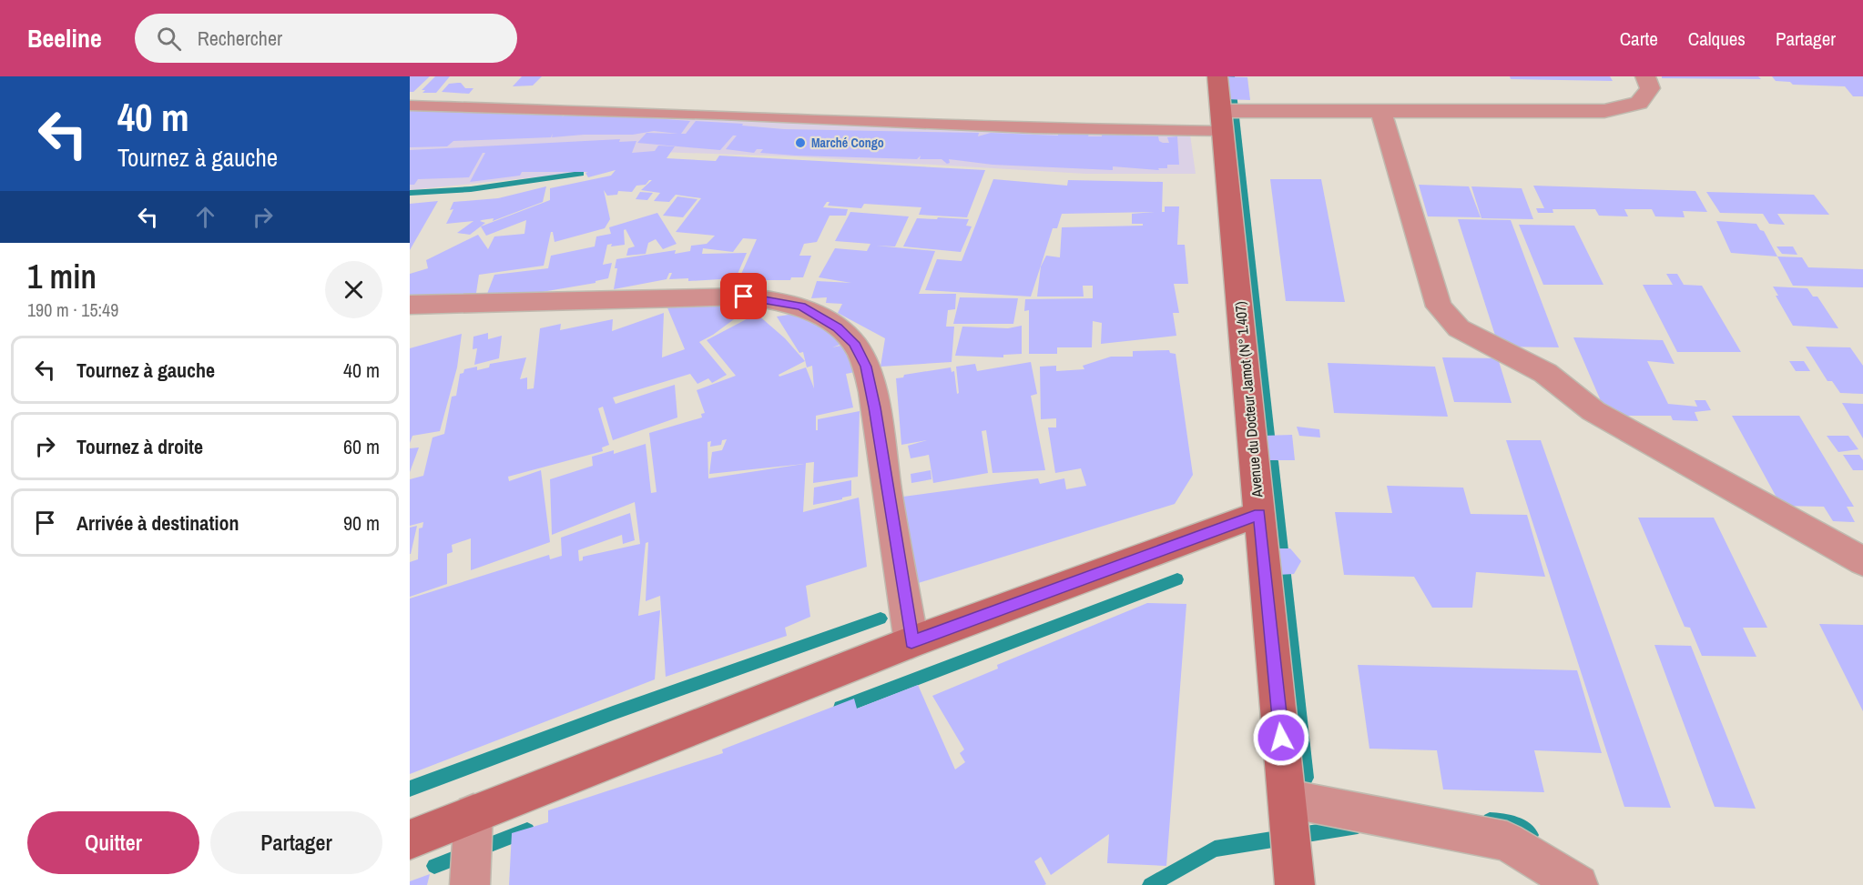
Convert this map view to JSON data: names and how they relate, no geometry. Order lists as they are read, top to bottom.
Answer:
{
  "streets": {
    "main road": ["Avenue du Docteur Jamot (N° 1.407)"]
  },
  "places": ["Marché Congo"],
  "page": {
    "header": "Beeline",
    "search": "Rechercher",
    "nav": ["Carte", "Calques", "Partager"],
    "turn": ["40 m", "Tournez à gauche"],
    "heading": ["1 min", "190 m · 15:49"],
    "list": [
      {
        "name": "Tournez à gauche",
        "value": "40 m"
      },
      {
        "name": "Tournez à droite",
        "value": "60 m"
      },
      {
        "name": "Arrivée à destination",
        "value": "90 m"
      }
    ],
    "buttons": ["Quitter", "Partager"]
  }
}
